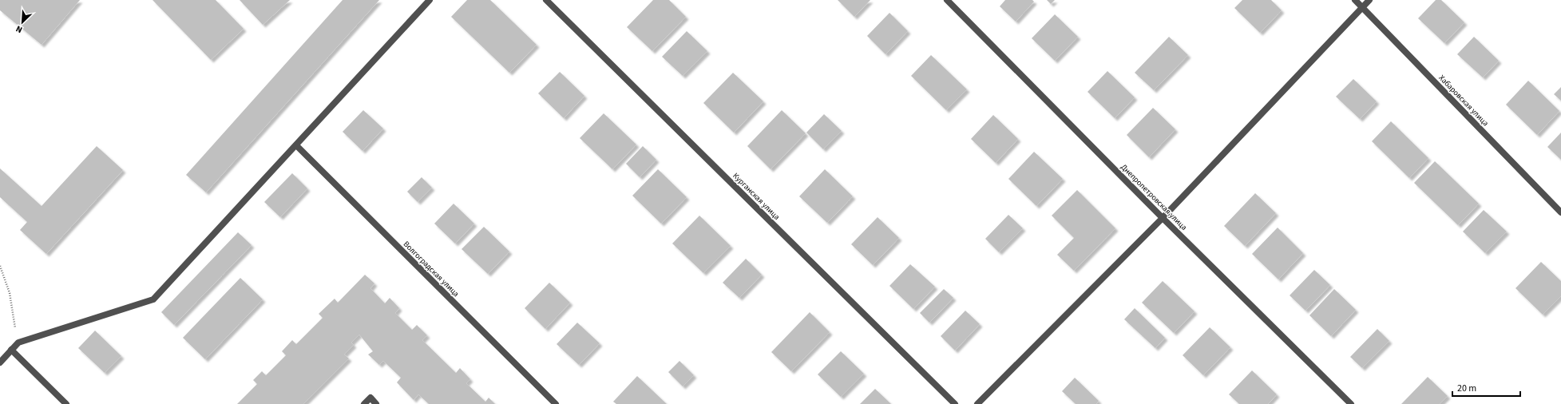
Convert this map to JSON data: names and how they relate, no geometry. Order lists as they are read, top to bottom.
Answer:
{
  "streets": {
    "street": [
      "Хабаровская улица",
      "Курганская улица",
      "Днепропетровская улица",
      "Волгоградская улица"
    ]
  },
  "scale_bar": "20 m",
  "north": "bottom left"
}
